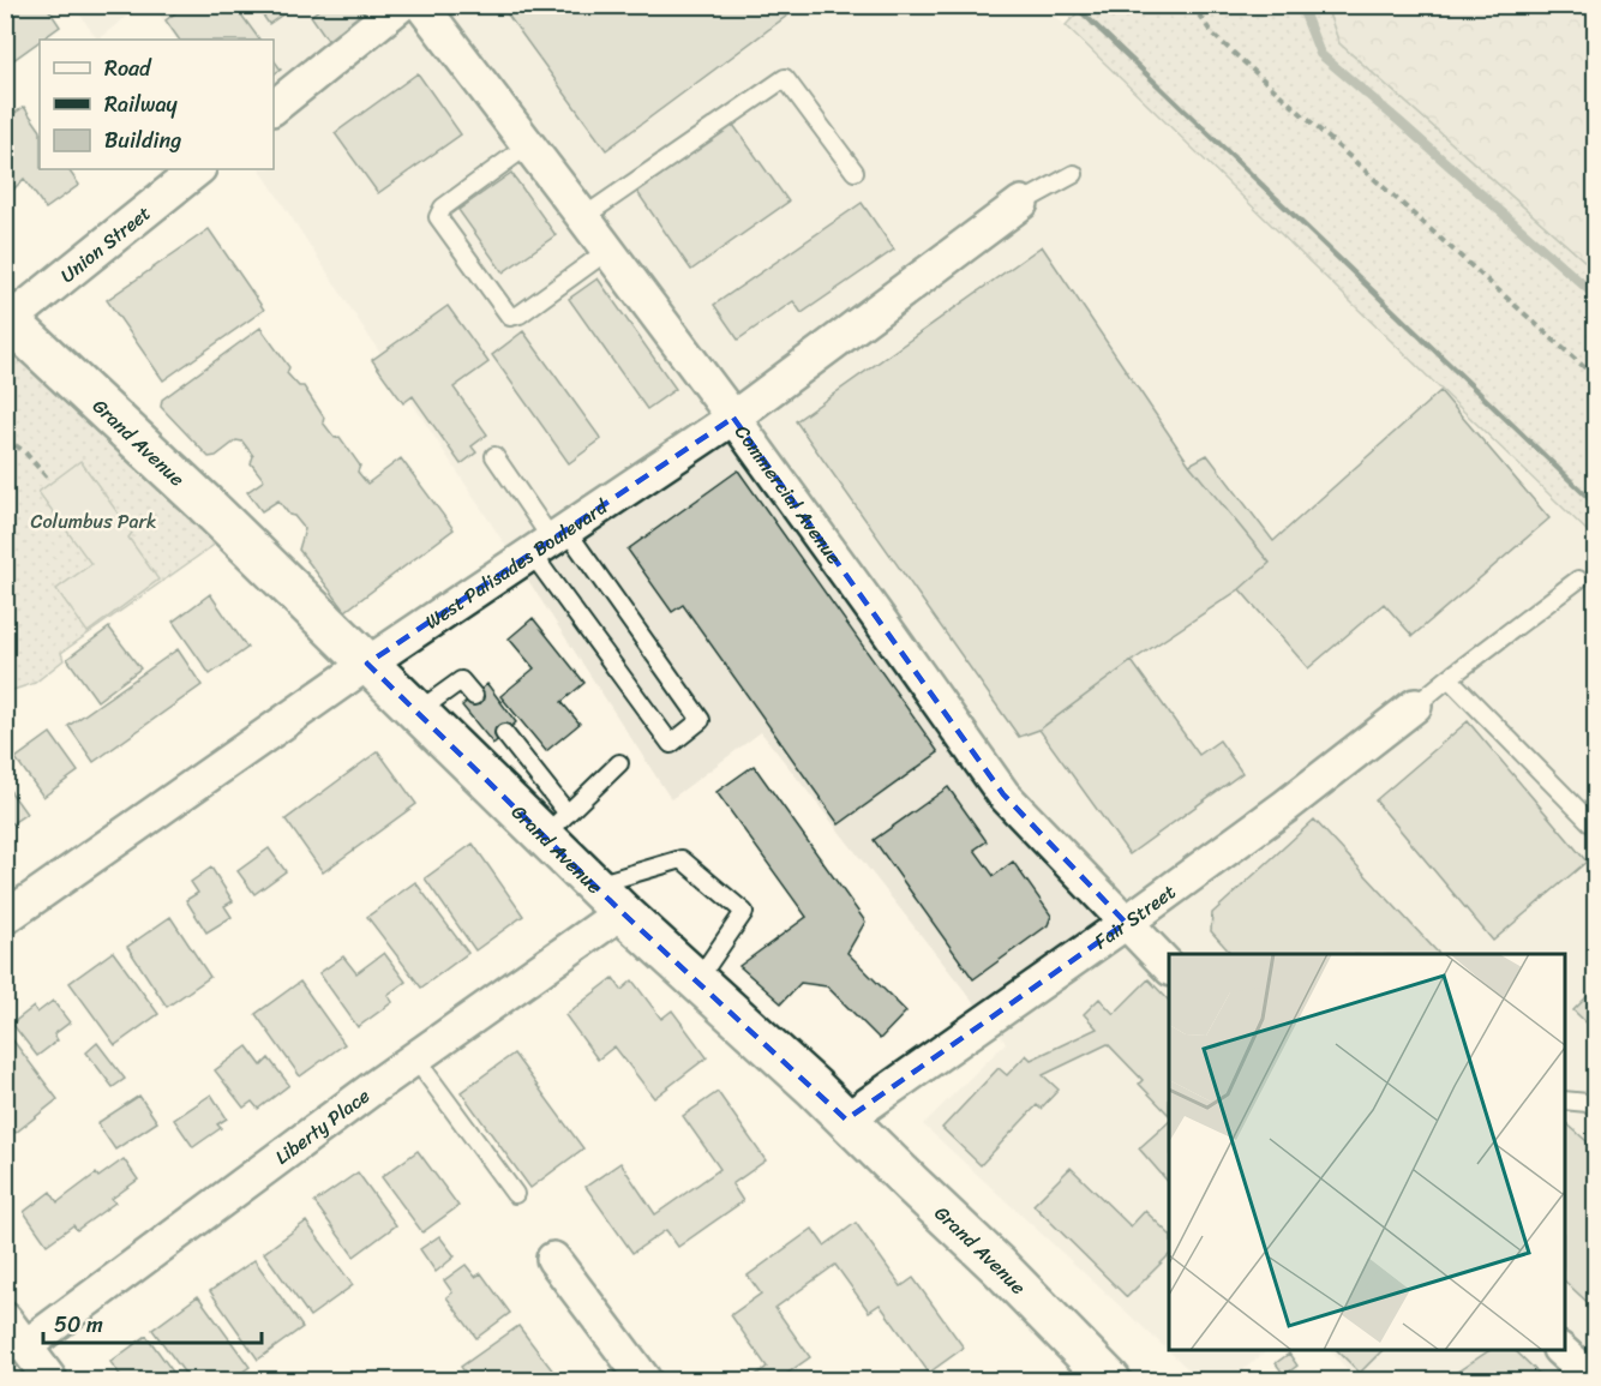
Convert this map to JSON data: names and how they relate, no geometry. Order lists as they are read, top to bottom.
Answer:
{
  "streets": {
    "main road": ["Grand Avenue"],
    "street": [
      "Union Street",
      "Commercial Avenue",
      "West Palisades Boulevard",
      "Fair Street",
      "Liberty Place"
    ]
  },
  "crossings": [
    ["Union Street", "Grand Avenue"],
    ["Grand Avenue", "West Palisades Boulevard"],
    ["Grand Avenue", "Fair Street"],
    ["Grand Avenue", "Liberty Place"],
    ["Commercial Avenue", "West Palisades Boulevard"],
    ["Commercial Avenue", "Fair Street"]
  ],
  "parks": ["Columbus Park"],
  "legend": ["Road", "Railway", "Building"],
  "scale_bar": "50 m"
}
